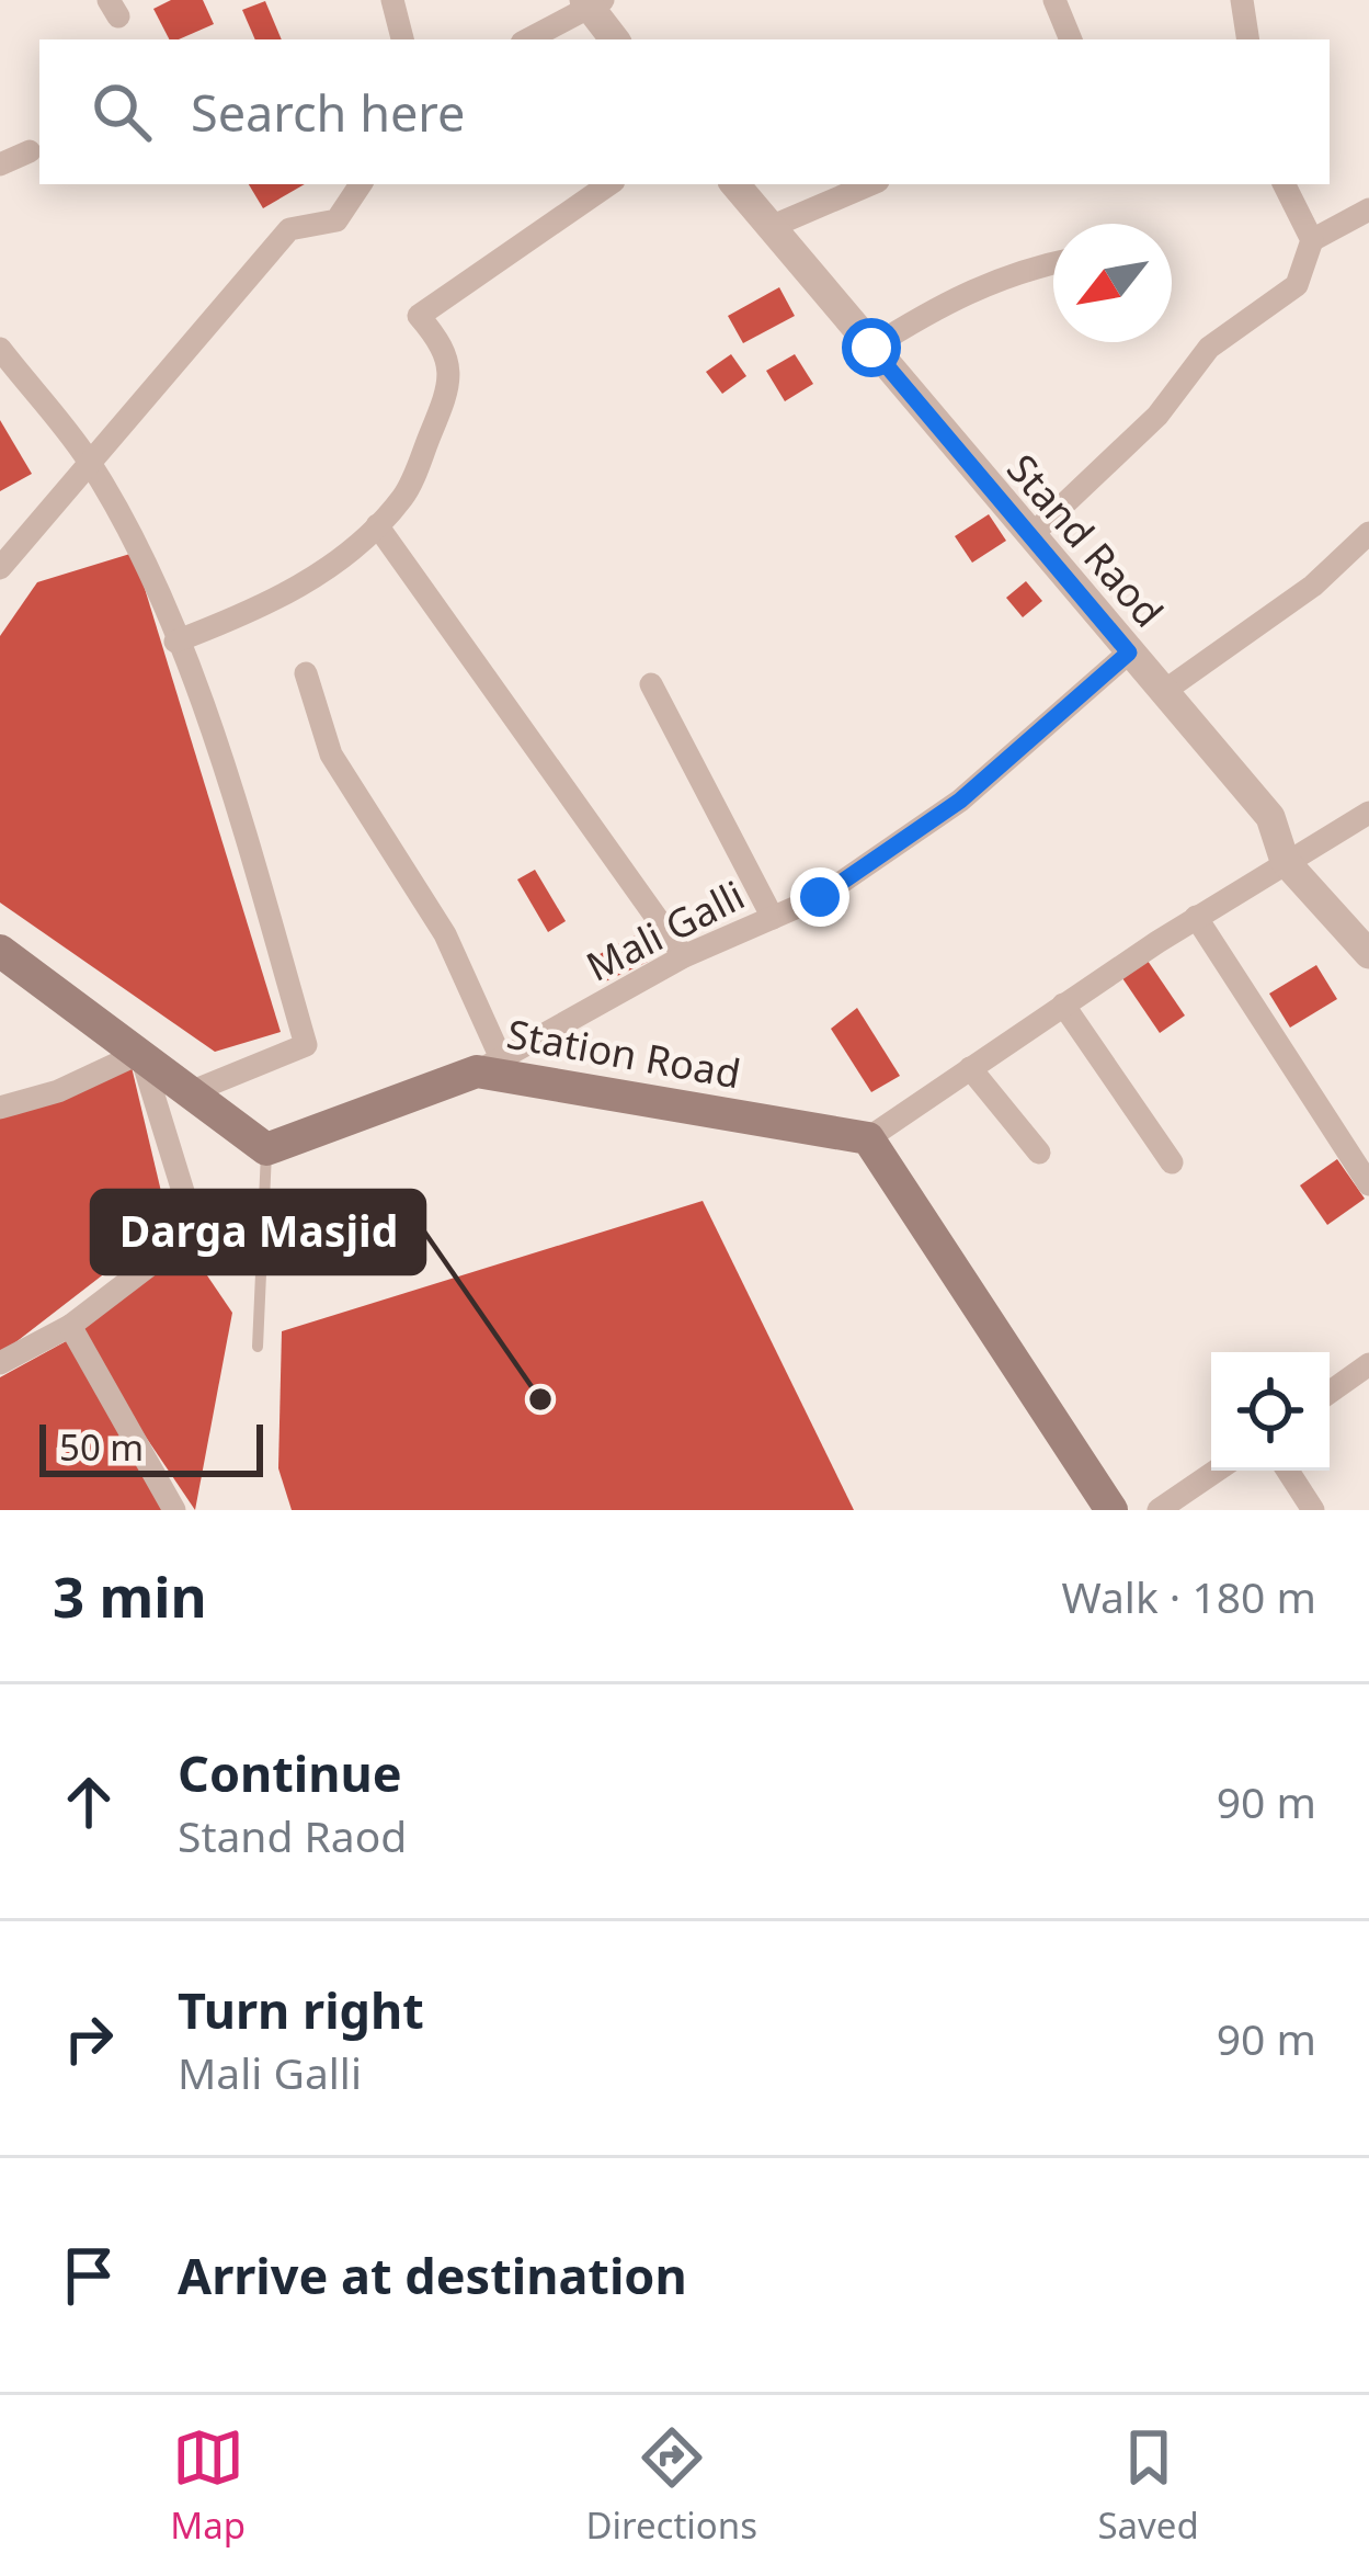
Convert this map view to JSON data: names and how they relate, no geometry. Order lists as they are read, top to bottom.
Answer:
{
  "streets": {
    "main road": ["Station Road"],
    "street": ["Stand Raod", "Mali Galli"]
  },
  "crossings": [
    ["Stand Raod", "Mali Galli"],
    ["Mali Galli", "Station Road"]
  ],
  "places": ["Darga Masjid"],
  "scale_bar": "50 m",
  "north": "bottom left",
  "page": {
    "search": "Search here",
    "scale": "50 m",
    "heading": ["3 min", "Walk · 180 m"],
    "list": [
      ["Continue", "Stand Raod", "90 m"],
      ["Turn right", "Mali Galli", "90 m"],
      "Arrive at destination"
    ],
    "nav": ["Map", "Directions", "Saved"]
  }
}
